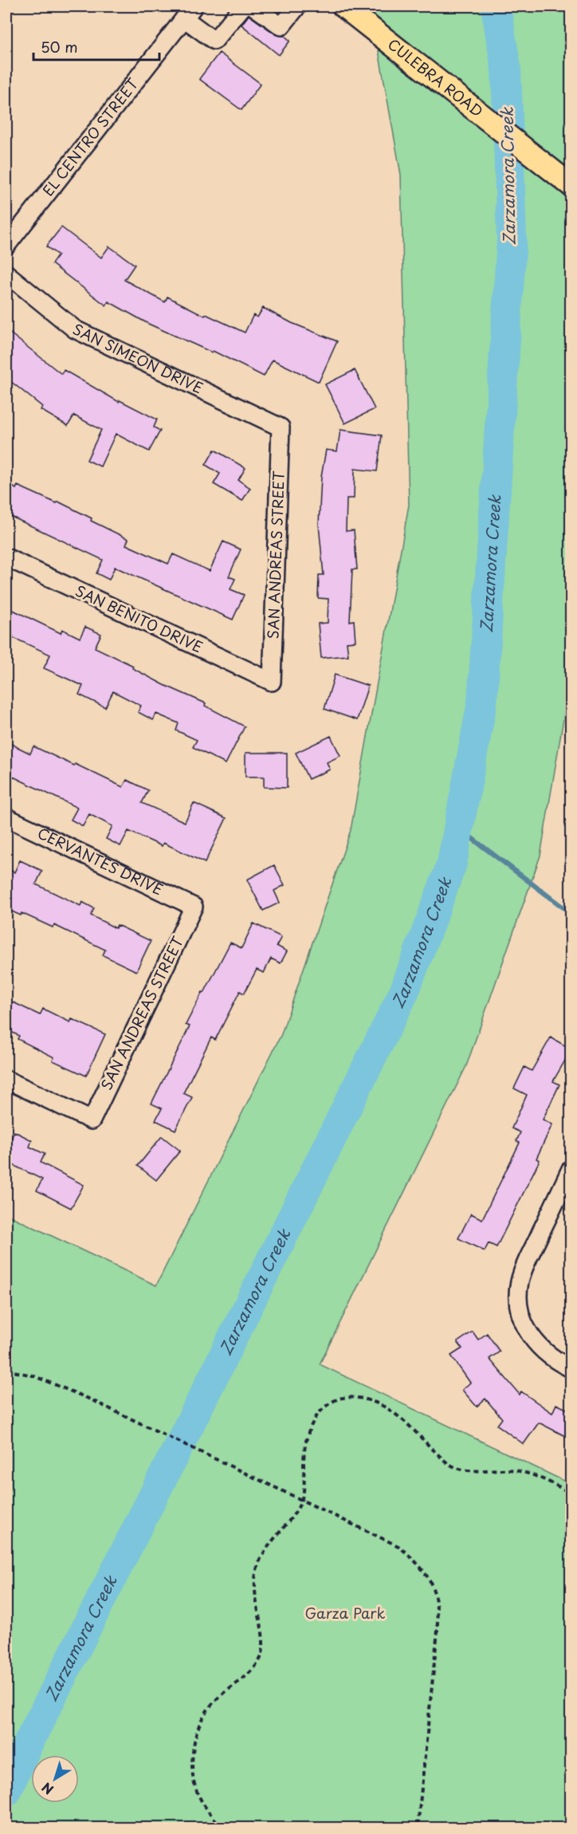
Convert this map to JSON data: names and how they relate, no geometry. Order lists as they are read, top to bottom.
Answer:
{
  "streets": {
    "main road": ["CULEBRA ROAD"],
    "street": [
      "EL CENTRO STREET",
      "SAN SIMEON DRIVE",
      "SAN ANDREAS STREET",
      "SAN BENITO DRIVE",
      "CERVANTES DRIVE"
    ]
  },
  "crossings": [
    ["SAN SIMEON DRIVE", "SAN ANDREAS STREET"],
    ["SAN ANDREAS STREET", "SAN BENITO DRIVE"],
    ["SAN ANDREAS STREET", "CERVANTES DRIVE"]
  ],
  "water": ["Zarzamora Creek"],
  "parks": ["Garza Park"],
  "scale_bar": "50 m",
  "north": "bottom left"
}
